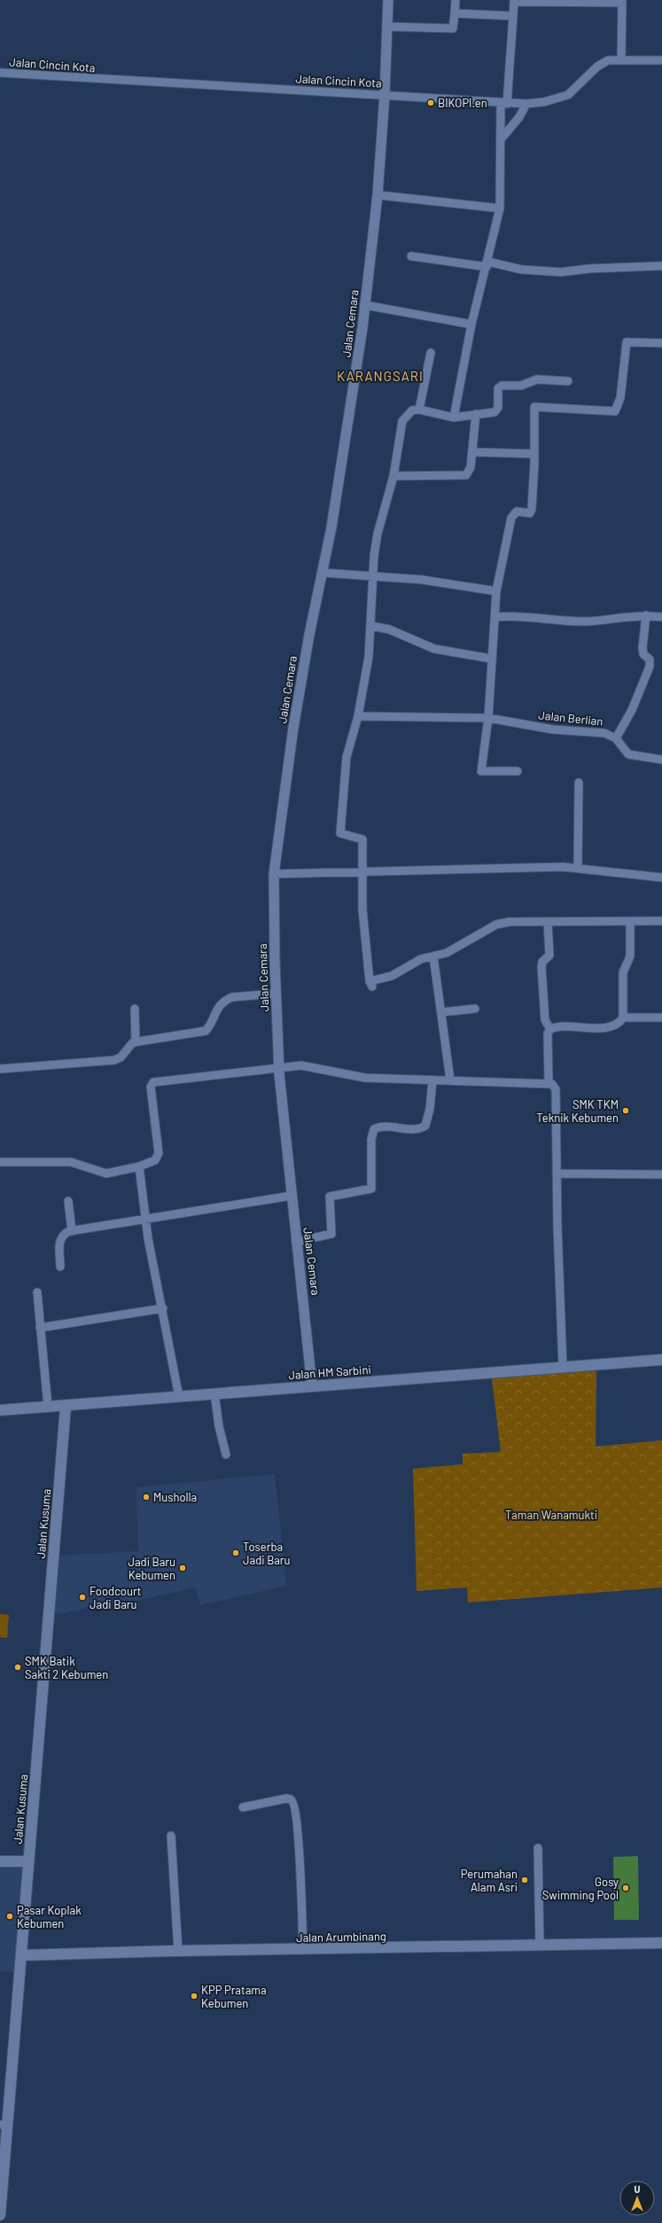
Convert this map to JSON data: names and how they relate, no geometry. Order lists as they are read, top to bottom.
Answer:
{
  "streets": {
    "main road": ["Jalan HM Sarbini", "Jalan Kusuma", "Jalan Arumbinang"],
    "street": ["Jalan Cincin Kota", "Jalan Cemara", "Jalan Berlian"]
  },
  "crossings": [
    ["Jalan Cincin Kota", "Jalan Cemara"],
    ["Jalan Cemara", "Jalan HM Sarbini"],
    ["Jalan HM Sarbini", "Jalan Kusuma"],
    ["Jalan Kusuma", "Jalan Arumbinang"]
  ],
  "districts": ["KARANGSARI"],
  "parks": ["Taman Wanamukti"],
  "places": [
    "BIKOPI.en",
    "SMK TKM Teknik Kebumen",
    "Musholla",
    "Toserba Jadi Baru",
    "Jadi Baru Kebumen",
    "Foodcourt Jadi Baru",
    "SMK Batik Sakti 2 Kebumen",
    "Perumahan Alam Asri",
    "Gosy Swimming Pool",
    "Pasar Koplak Kebumen",
    "KPP Pratama Kebumen"
  ],
  "north": "top"
}
